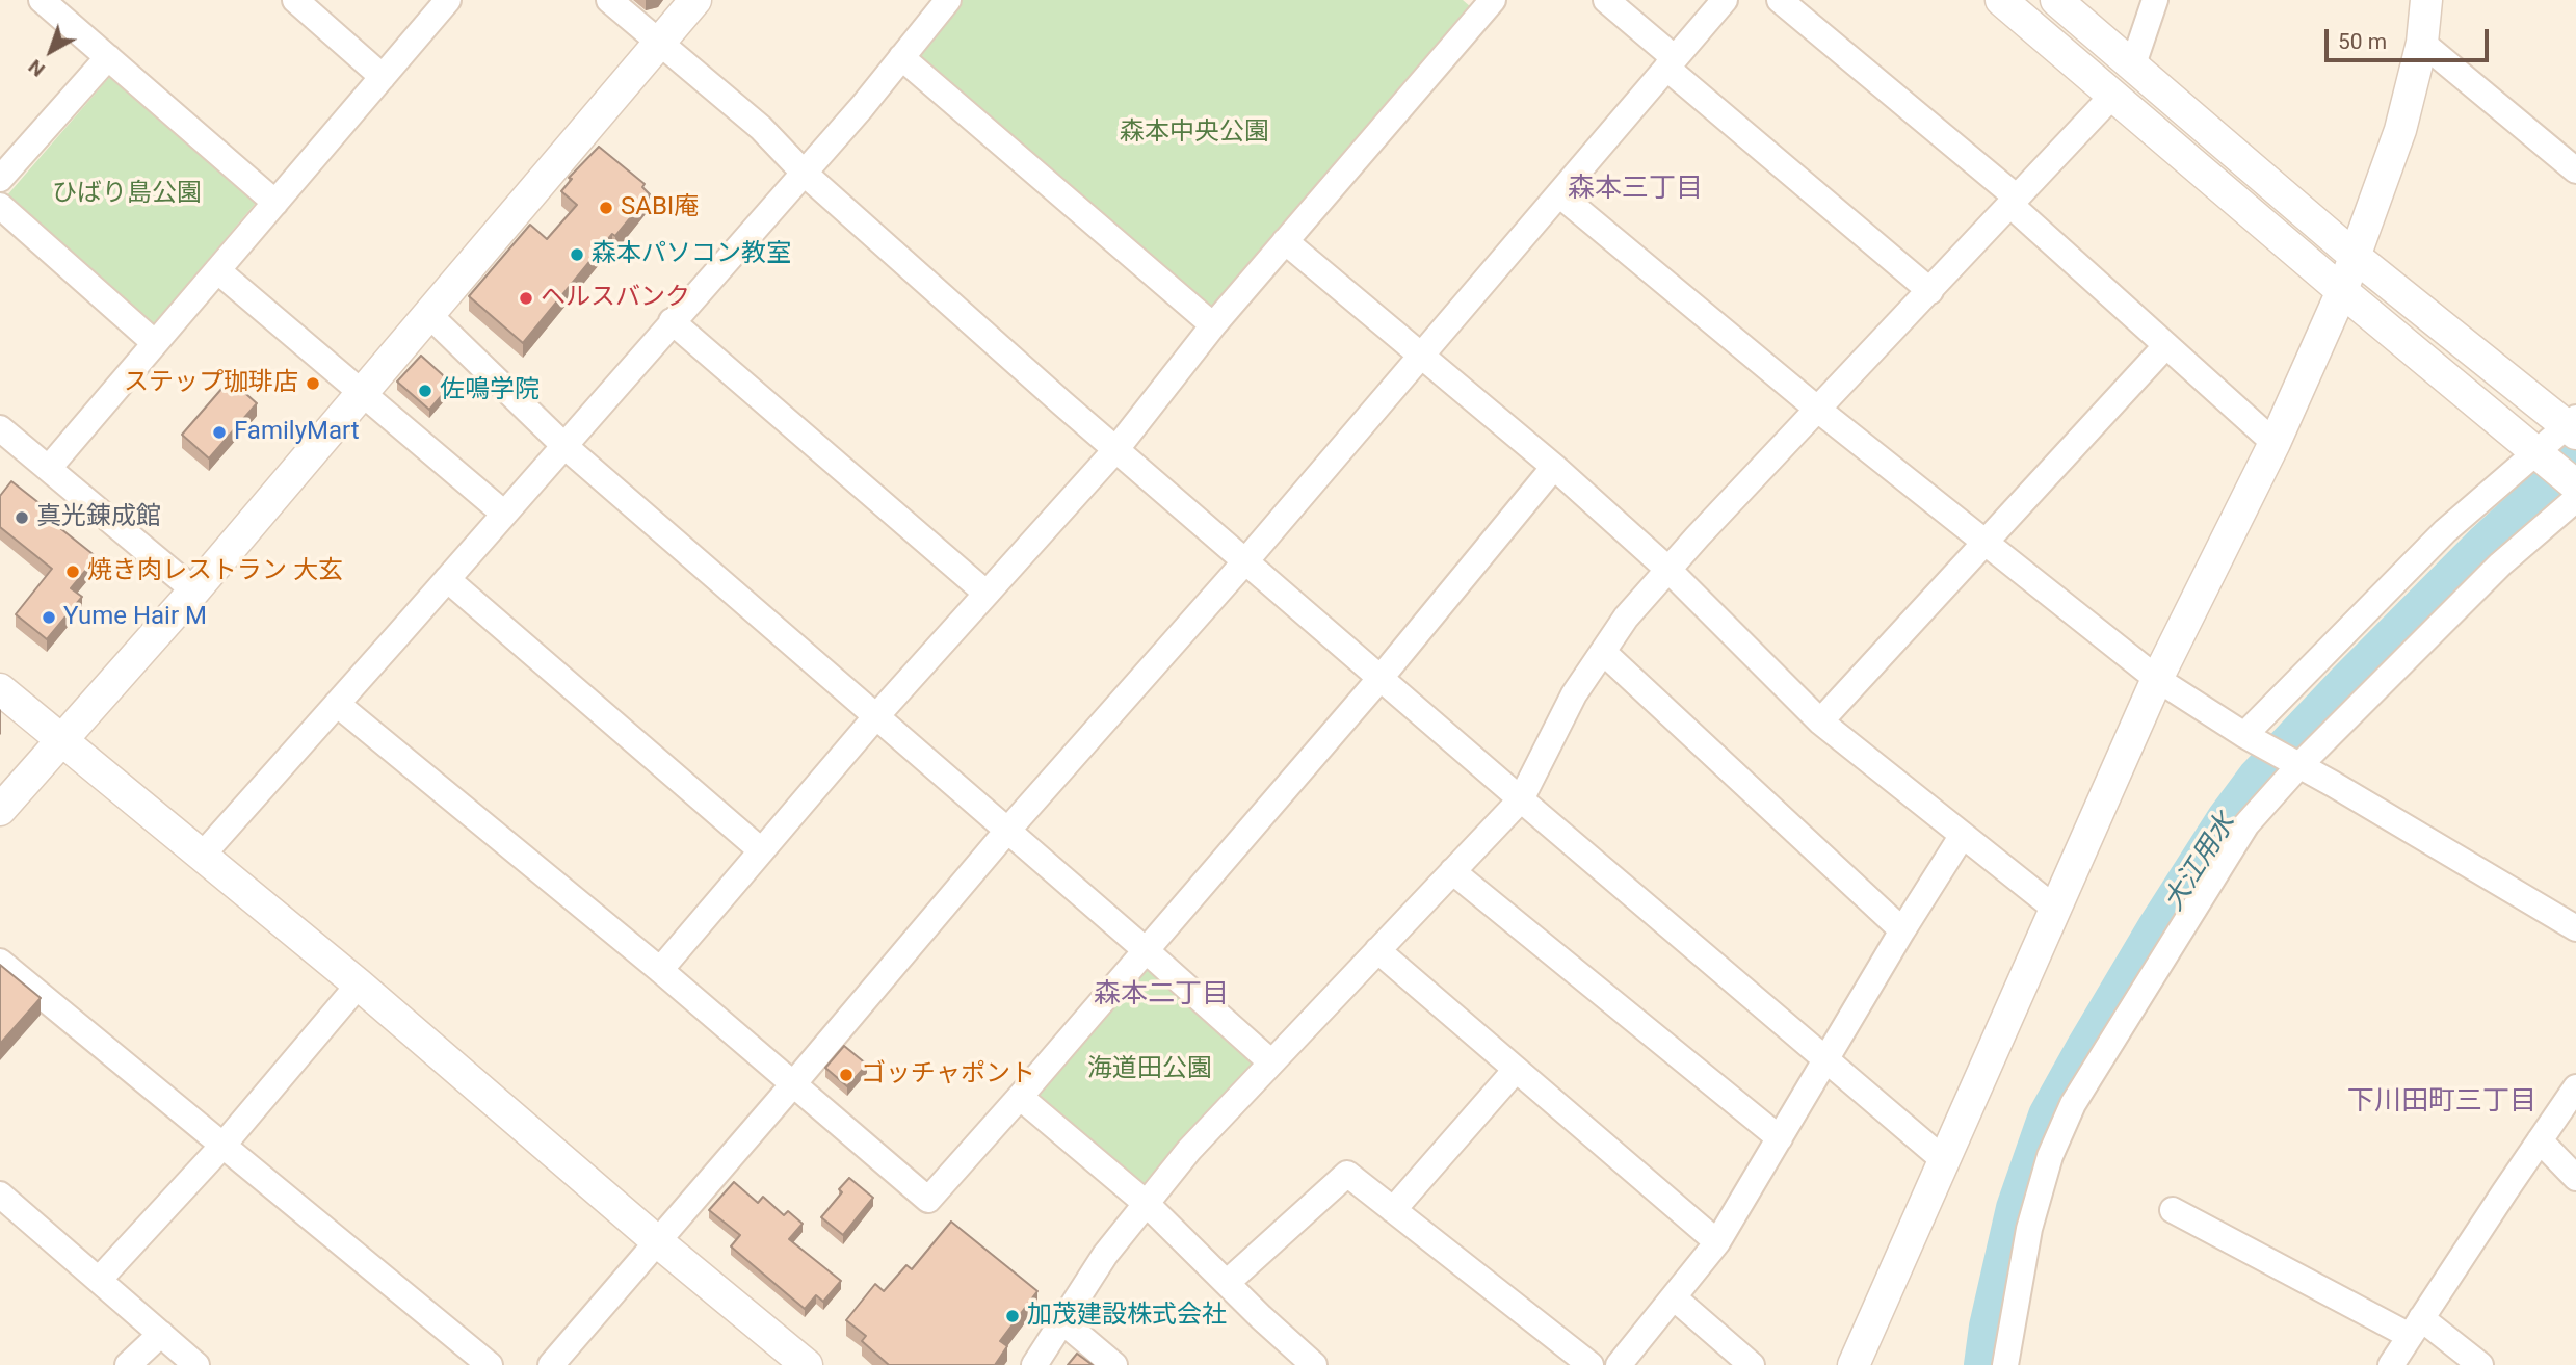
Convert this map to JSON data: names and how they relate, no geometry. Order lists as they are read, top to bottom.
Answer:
{
  "districts": ["森本三丁目", "森本二丁目", "下川田町三丁目"],
  "water": ["大江用水"],
  "parks": ["森本中央公園", "ひばり島公園", "海道田公園"],
  "places": [
    "SABI庵",
    "森本パソコン教室",
    "ヘルスバンク",
    "ステップ珈琲店",
    "佐鳴学院",
    "FamilyMart",
    "真光錬成館",
    "焼き肉レストラン 大玄",
    "Yume Hair M",
    "ゴッチャポント",
    "加茂建設株式会社"
  ],
  "scale_bar": "50 m",
  "north": "bottom left"
}
